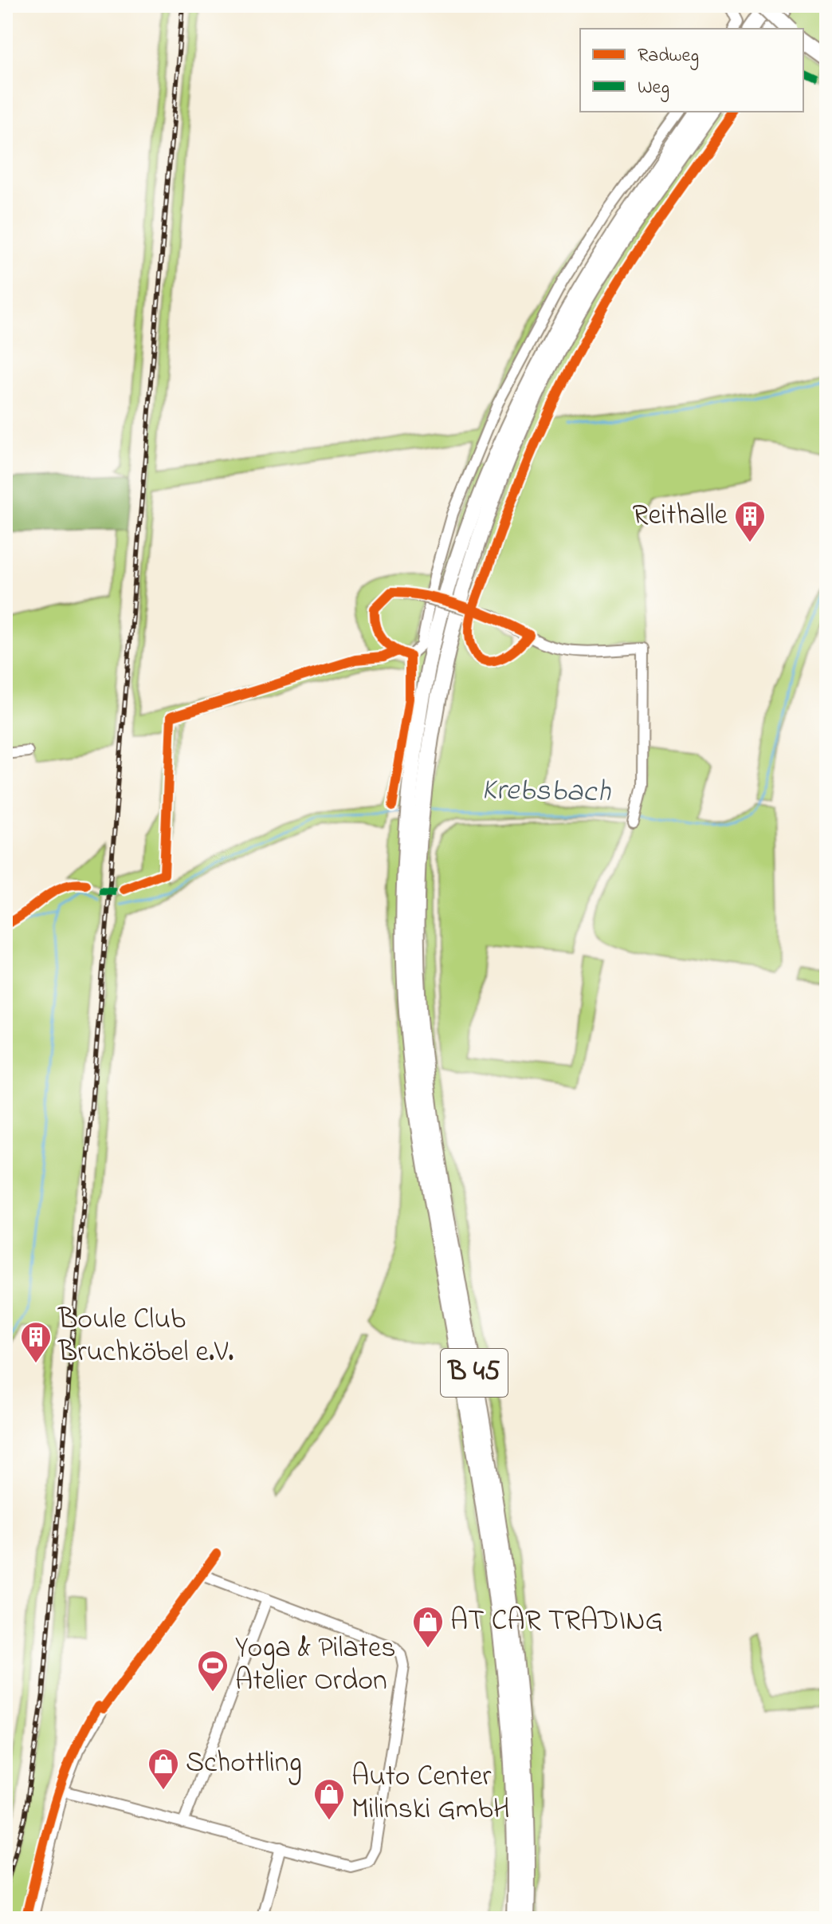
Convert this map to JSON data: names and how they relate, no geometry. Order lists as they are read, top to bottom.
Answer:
{
  "streets": {
    "highway": ["B 45"]
  },
  "water": ["Krebsbach"],
  "places": {
    "building": ["Reithalle", "Boule Club Bruchköbel e.V."],
    "shop": ["AT CAR TRADING", "Schottling", "Auto Center Milinski GmbH"],
    "sports": ["Yoga & Pilates Atelier Ordon"]
  },
  "legend": ["Radweg", "Weg"]
}
